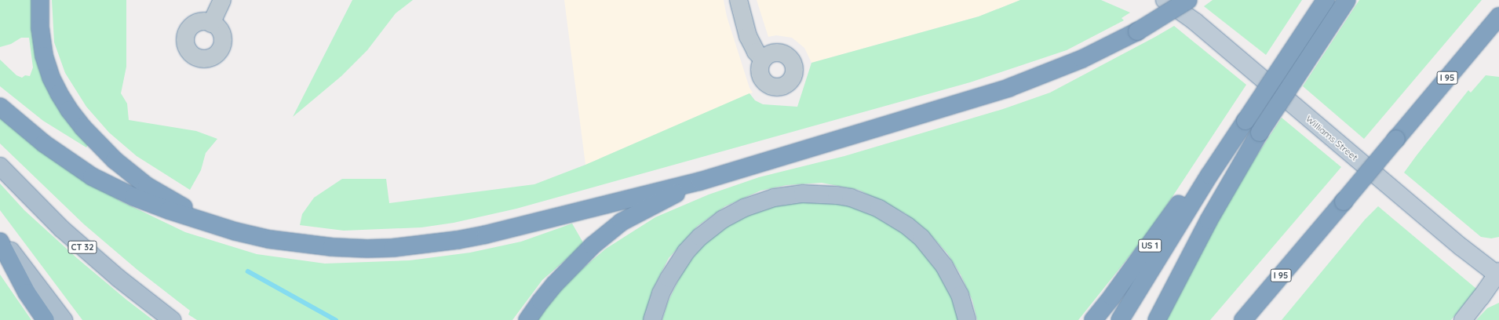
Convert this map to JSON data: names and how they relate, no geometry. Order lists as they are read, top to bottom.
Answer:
{
  "streets": {
    "highway": ["I 95", "US 1"],
    "main road": ["Williams Street", "CT 32"]
  }
}
